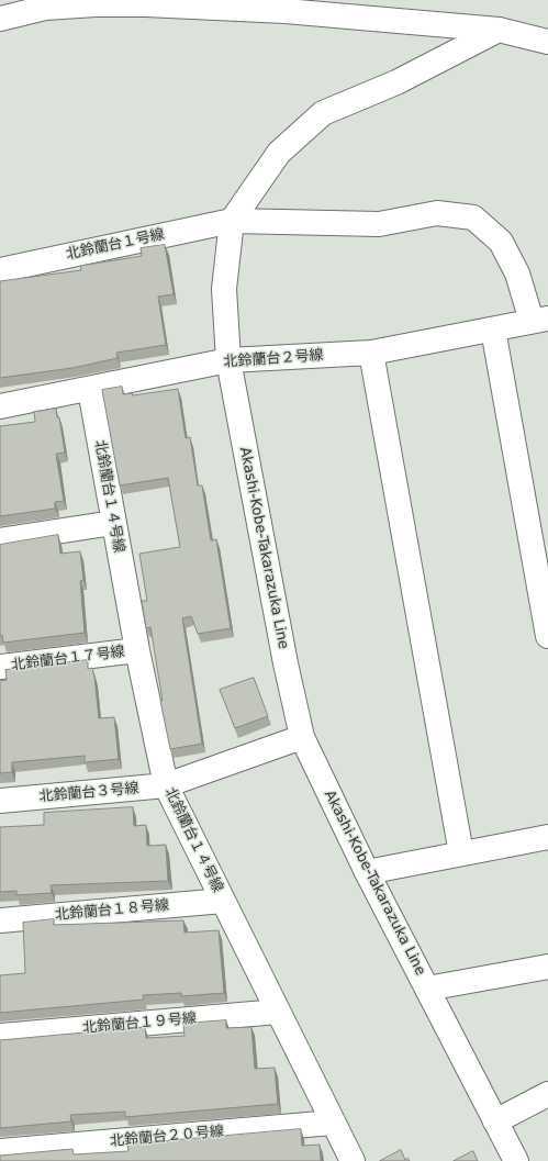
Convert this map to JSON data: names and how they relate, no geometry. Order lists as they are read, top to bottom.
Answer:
{
  "streets": {
    "main road": [
      "北鈴蘭台１号線",
      "北鈴蘭台２号線",
      "北鈴蘭台１４号線",
      "Akashi-Kobe-Takarazuka Line",
      "北鈴蘭台１７号線",
      "北鈴蘭台３号線",
      "北鈴蘭台１８号線",
      "北鈴蘭台１９号線",
      "北鈴蘭台２０号線"
    ]
  },
  "crossings": [
    ["北鈴蘭台１号線", "北鈴蘭台２号線"],
    ["北鈴蘭台１号線", "Akashi-Kobe-Takarazuka Line"],
    ["北鈴蘭台２号線", "北鈴蘭台１４号線"],
    ["北鈴蘭台２号線", "Akashi-Kobe-Takarazuka Line"],
    ["北鈴蘭台１４号線", "北鈴蘭台１７号線"],
    ["北鈴蘭台１４号線", "北鈴蘭台３号線"],
    ["北鈴蘭台１４号線", "北鈴蘭台１８号線"],
    ["北鈴蘭台１４号線", "北鈴蘭台１９号線"],
    ["北鈴蘭台１４号線", "北鈴蘭台２０号線"],
    ["Akashi-Kobe-Takarazuka Line", "北鈴蘭台３号線"]
  ]
}
